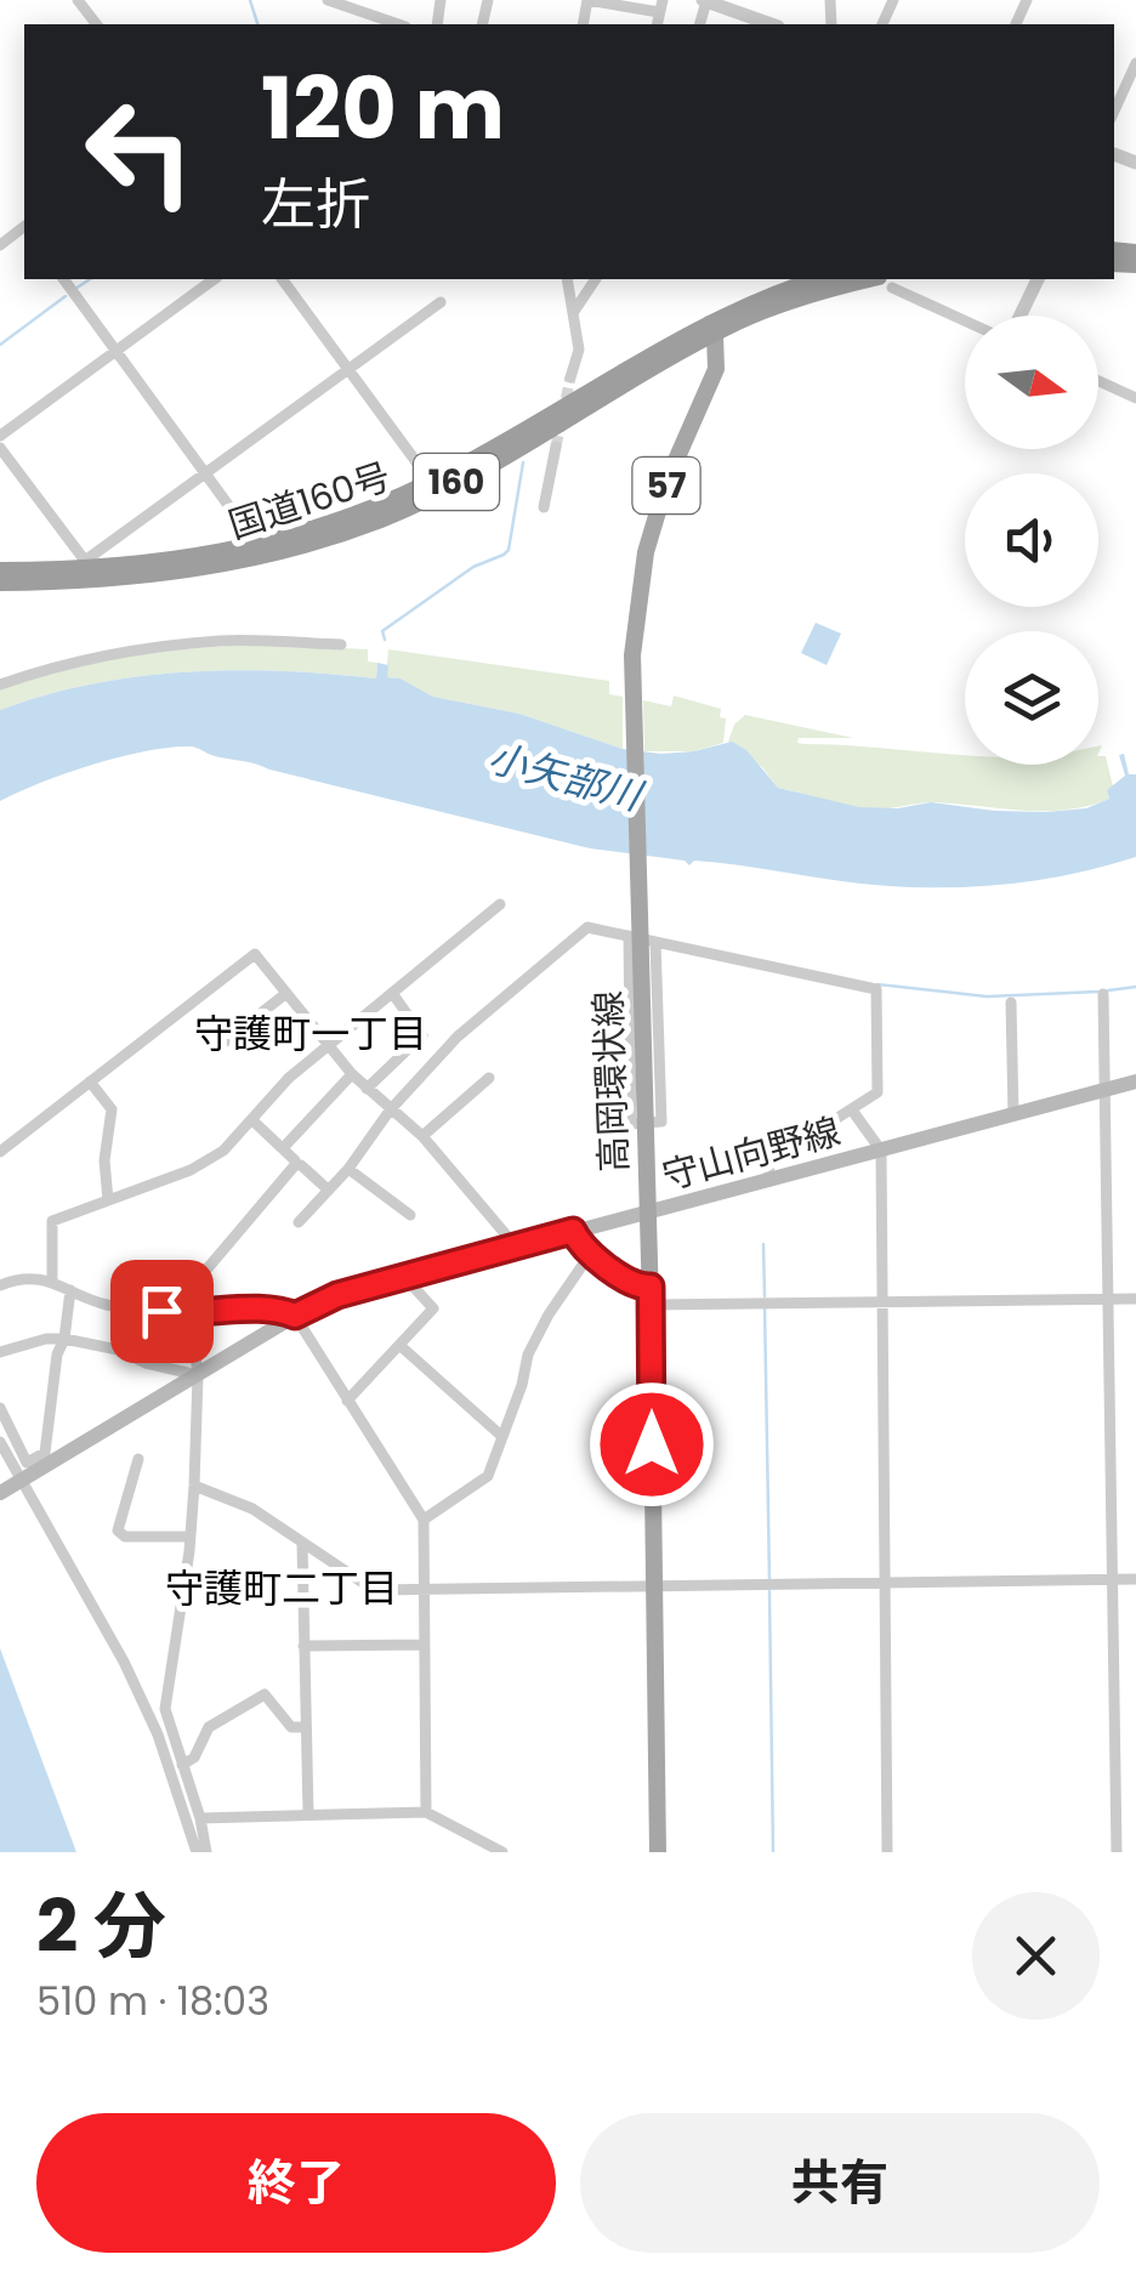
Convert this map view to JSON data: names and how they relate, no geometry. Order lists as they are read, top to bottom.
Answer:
{
  "streets": {
    "highway": ["160", "国道160号"],
    "main road": ["57", "高岡環状線", "守山向野線"]
  },
  "crossings": [
    ["国道160号", "高岡環状線"],
    ["高岡環状線", "守山向野線"]
  ],
  "districts": ["守護町一丁目", "守護町二丁目"],
  "water": ["小矢部川"],
  "north": "right",
  "page": {
    "turn": ["120 m", "左折"],
    "heading": ["2 分", "510 m · 18:03"],
    "buttons": ["終了", "共有"]
  }
}
